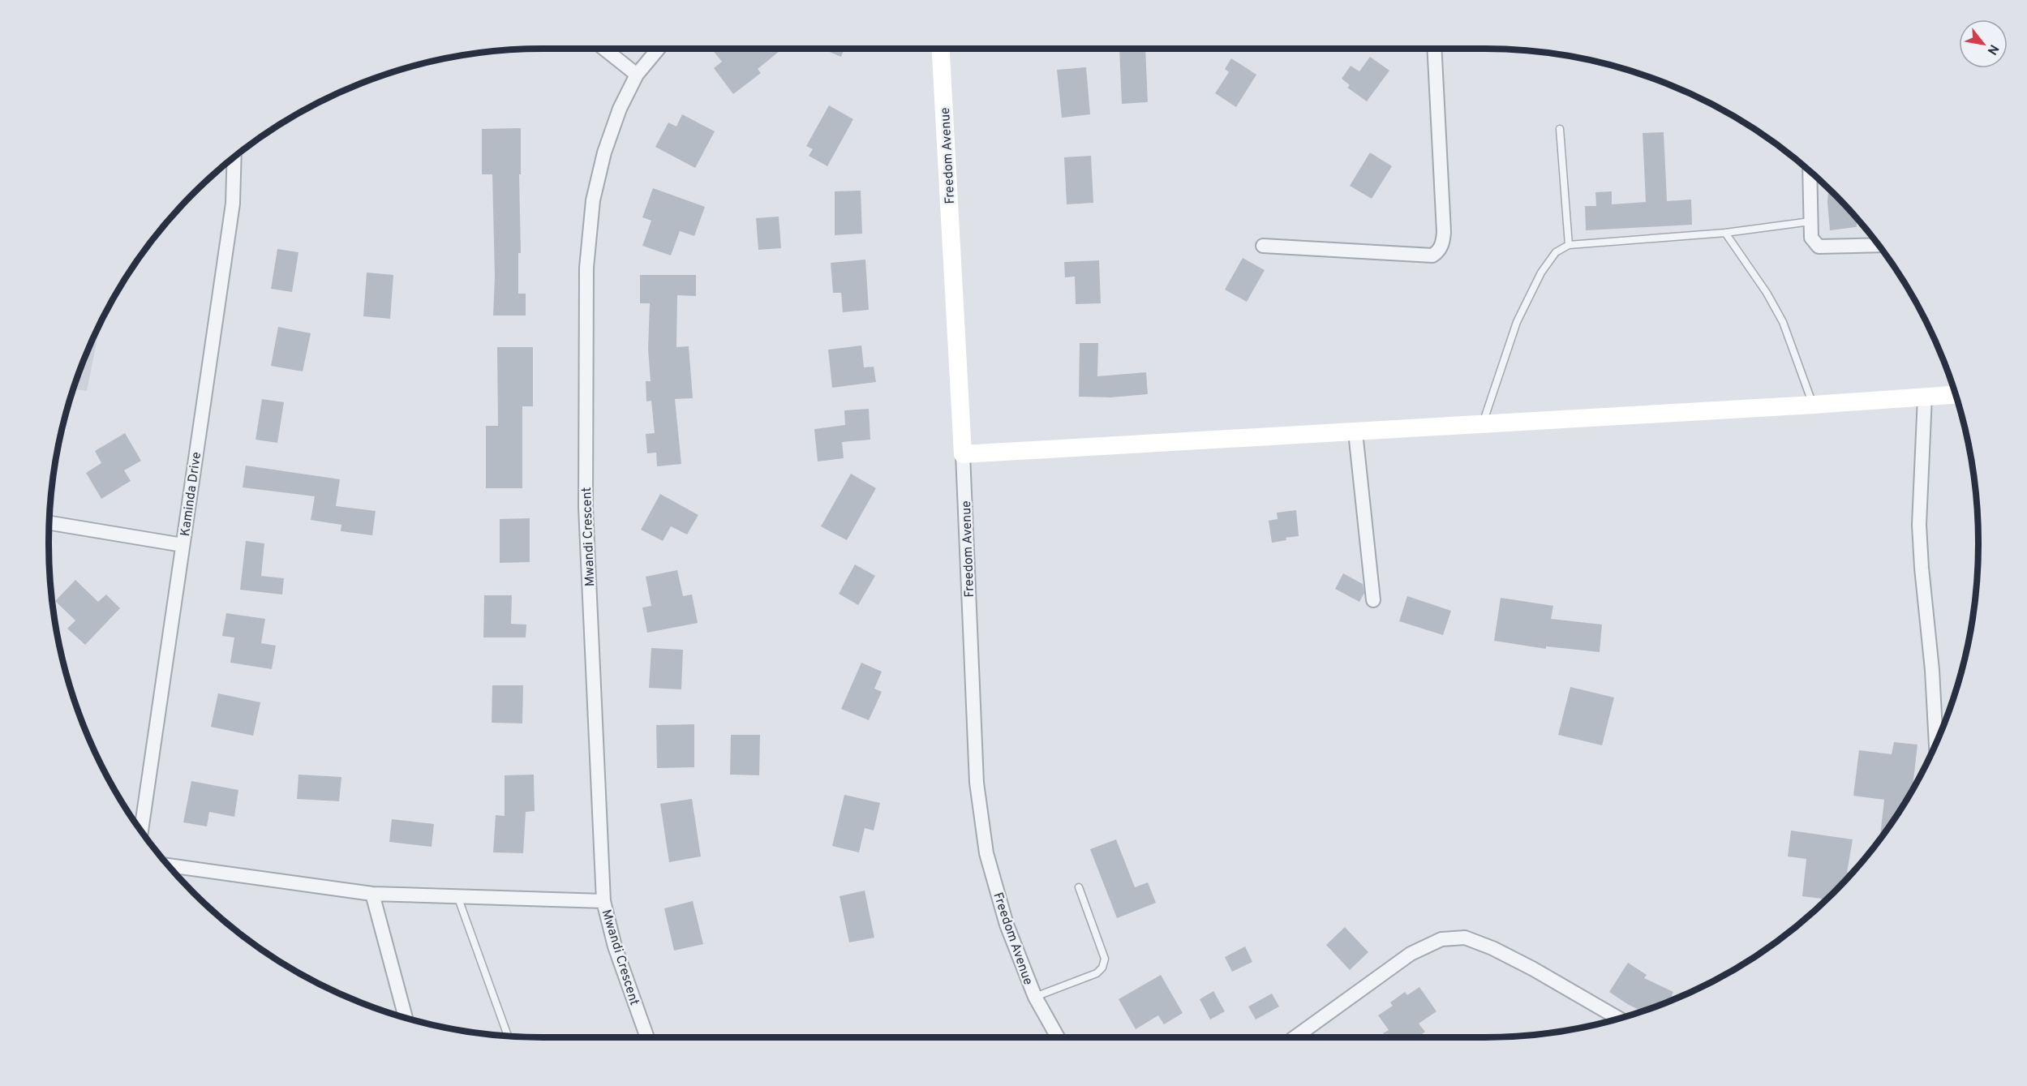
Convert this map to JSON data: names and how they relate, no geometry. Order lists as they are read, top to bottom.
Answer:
{
  "streets": {
    "main road": ["Freedom Avenue"],
    "street": ["Kaminda Drive", "Mwandi Crescent"]
  },
  "north": "bottom right"
}
